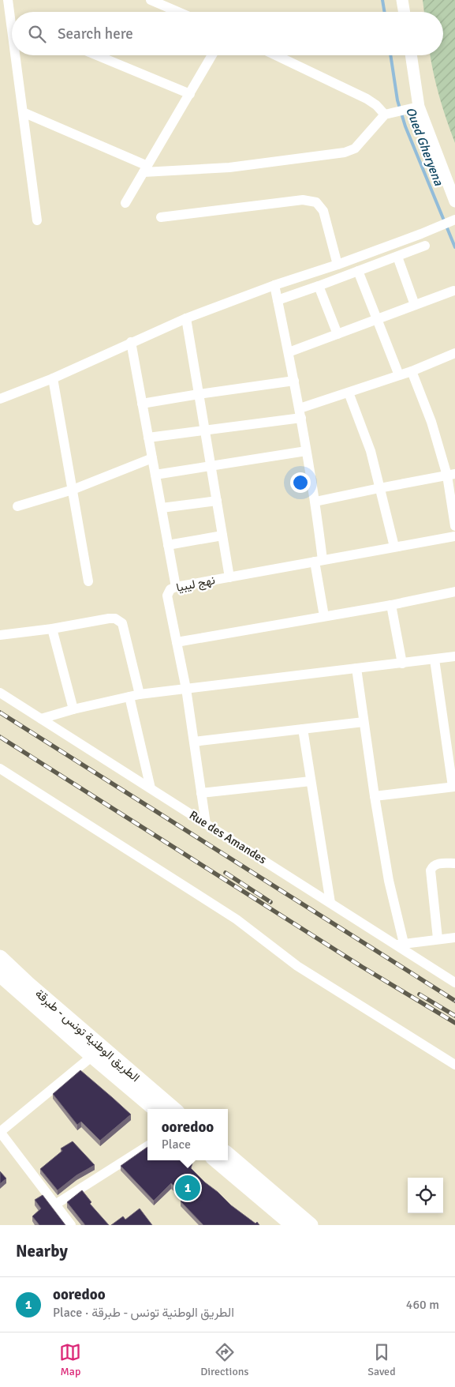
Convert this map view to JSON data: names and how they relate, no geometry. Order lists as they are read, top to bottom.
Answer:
{
  "streets": {
    "main road": ["الطريق الوطنية تونس - طبرقة"],
    "street": ["نهج ليبيا", "Rue des Amandes"]
  },
  "crossings": [
    ["نهج ليبيا", "Rue des Amandes"]
  ],
  "water": ["Oued Gheryena"],
  "page": {
    "search": "Search here",
    "popup": ["ooredoo", "Place"],
    "pins": "1",
    "heading": "Nearby",
    "list": [
      {
        "mark": "1",
        "name": "ooredoo",
        "note": "Place · الطريق الوطنية تونس - طبرقة",
        "value": "460 m"
      }
    ],
    "nav": ["Map", "Directions", "Saved"]
  }
}
